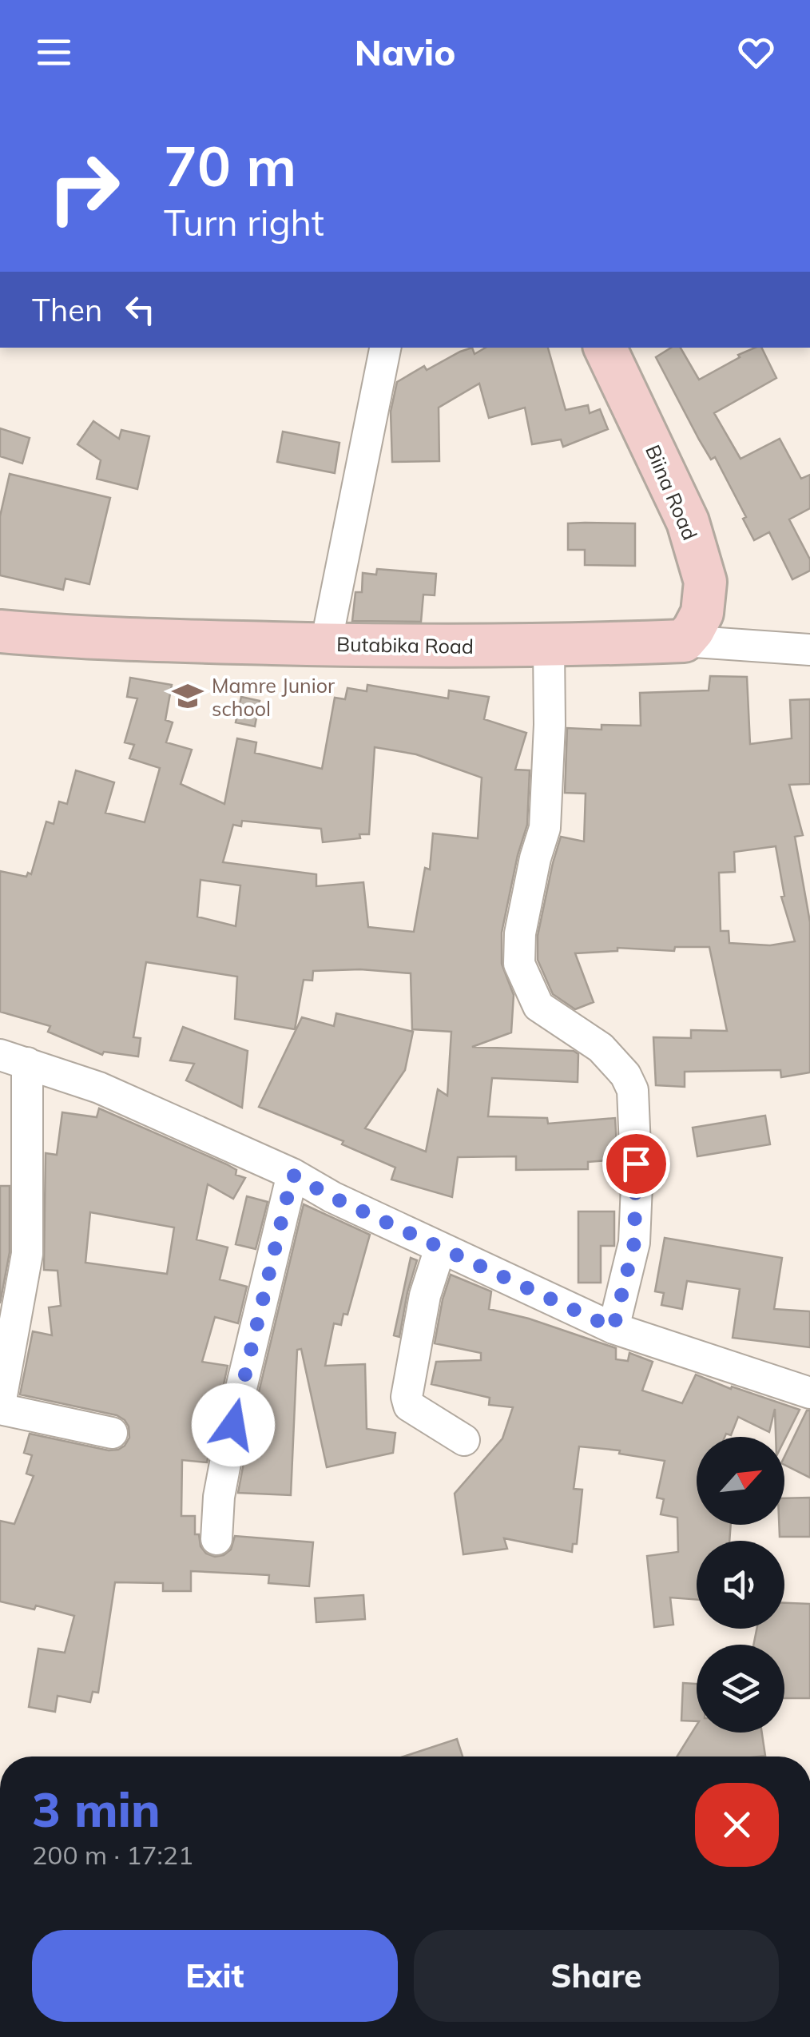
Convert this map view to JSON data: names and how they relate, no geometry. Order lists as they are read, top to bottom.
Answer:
{
  "streets": {
    "main road": ["Biina Road", "Butabika Road"]
  },
  "crossings": [
    ["Biina Road", "Butabika Road"]
  ],
  "places": {
    "school or university": ["Mamre Junior school"]
  },
  "north": "top right",
  "page": {
    "header": "Navio",
    "turn": ["70 m", "Turn right"],
    "then": "Then",
    "heading": ["3 min", "200 m · 17:21"],
    "buttons": ["Exit", "Share"]
  }
}
